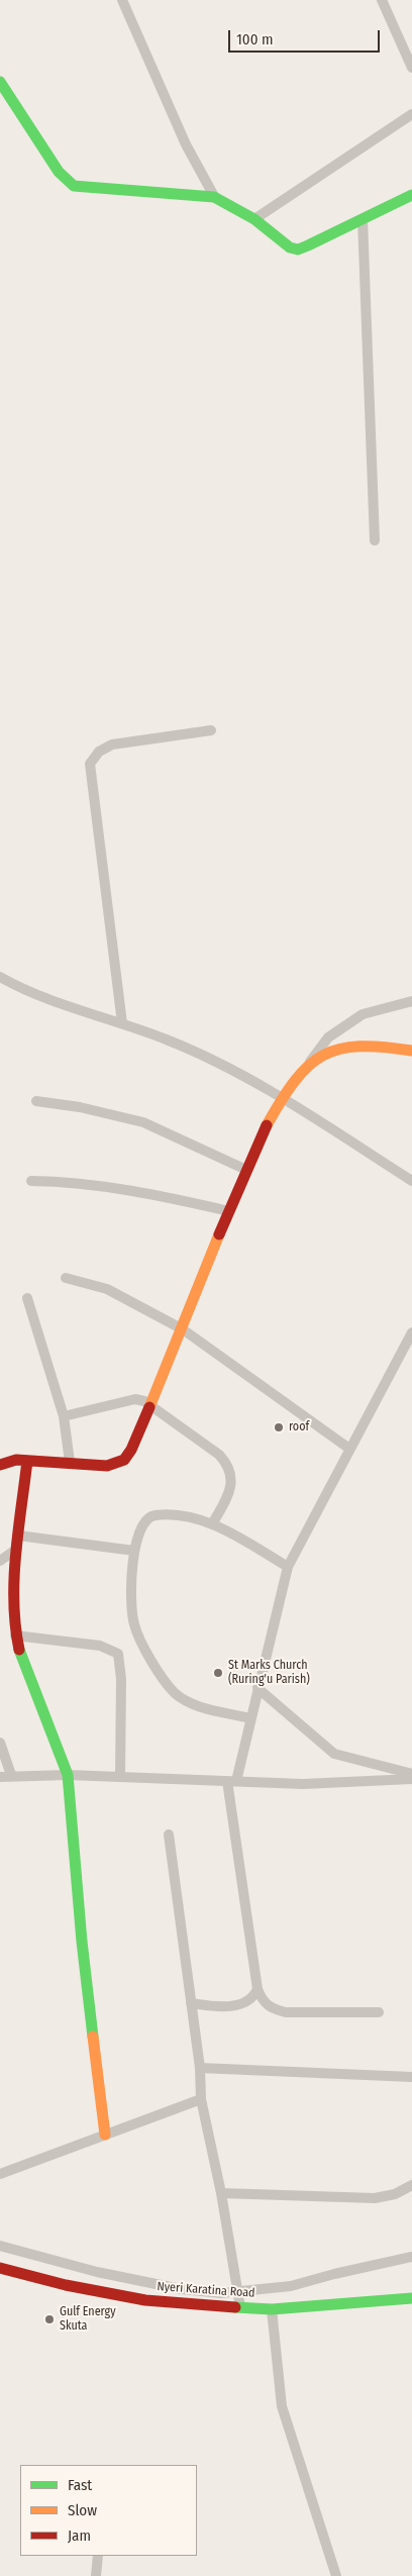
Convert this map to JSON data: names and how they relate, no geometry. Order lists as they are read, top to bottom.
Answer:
{
  "streets": {
    "main road": ["Nyeri Karatina Road"]
  },
  "places": ["roof", "St Marks Church (Ruring'u Parish)", "Gulf Energy Skuta"],
  "legend": ["Fast", "Slow", "Jam"],
  "scale_bar": "100 m"
}
